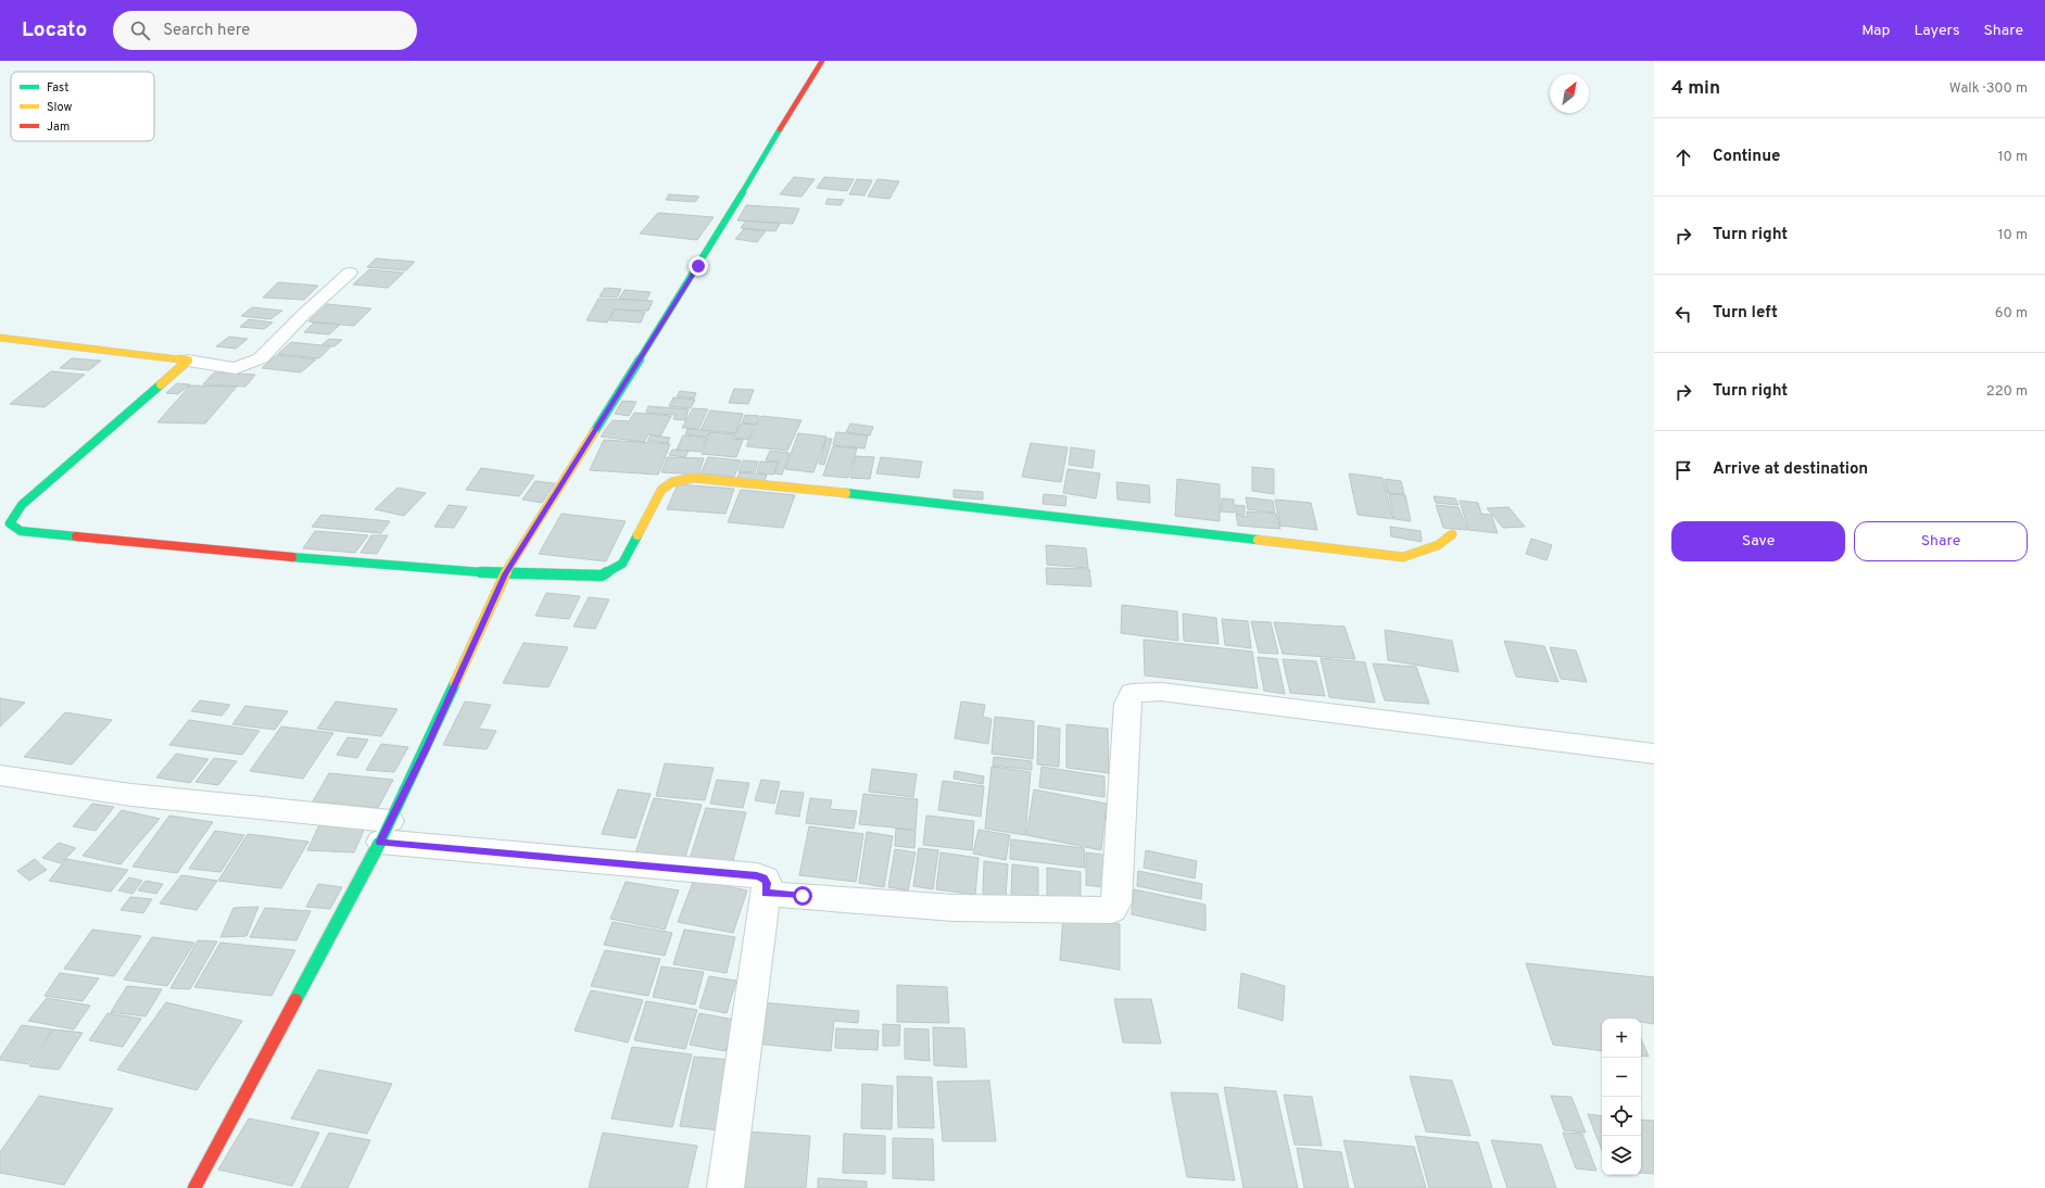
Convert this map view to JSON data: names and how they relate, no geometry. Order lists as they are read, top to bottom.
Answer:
{
  "legend": ["Fast", "Slow", "Jam"],
  "north": "top right",
  "page": {
    "header": "Locato",
    "search": "Search here",
    "nav": ["Map", "Layers", "Share"],
    "heading": ["4 min", "Walk · 300 m"],
    "list": [
      ["Continue", "10 m"],
      ["Turn right", "10 m"],
      ["Turn left", "60 m"],
      ["Turn right", "220 m"],
      "Arrive at destination"
    ],
    "buttons": ["Save", "Share"],
    "map_buttons": ["+", "−"]
  }
}
